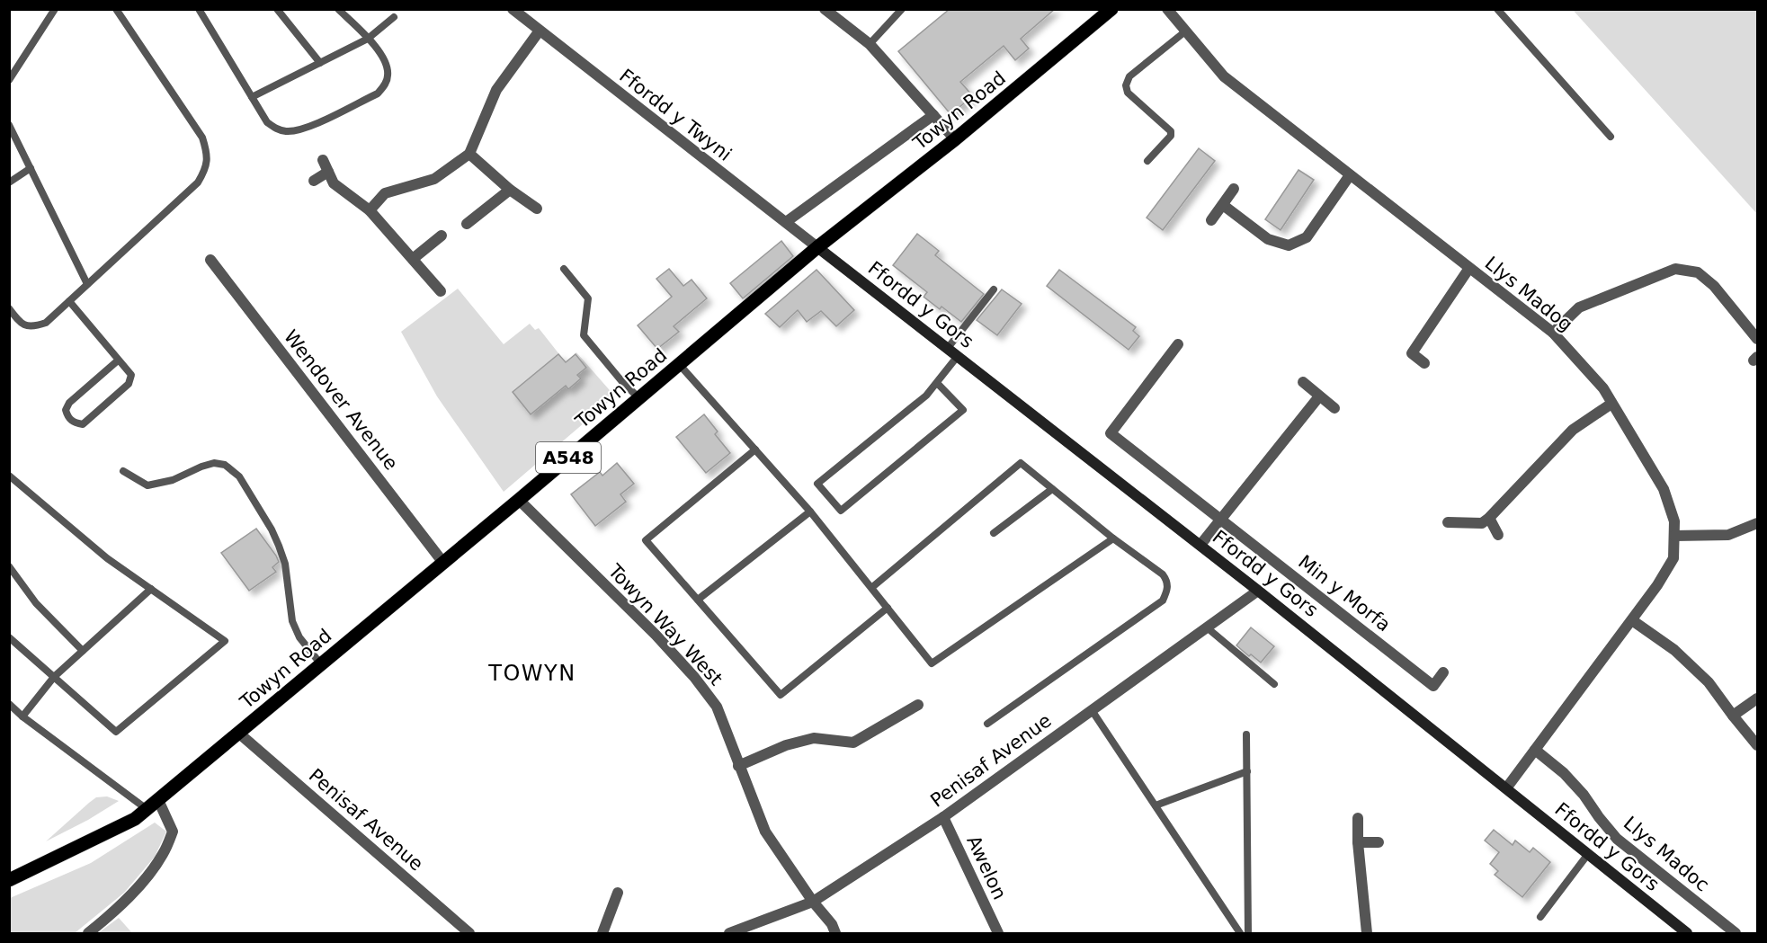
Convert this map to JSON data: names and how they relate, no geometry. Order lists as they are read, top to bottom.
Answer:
{
  "streets": {
    "main road": ["Towyn Road", "A548"],
    "street": [
      "Ffordd y Twyni",
      "Llys Madog",
      "Ffordd y Gors",
      "Wendover Avenue",
      "Min y Morfa",
      "Towyn Way West",
      "Penisaf Avenue",
      "Llys Madoc",
      "Awelon"
    ]
  },
  "crossings": [
    ["Towyn Road", "Ffordd y Twyni"],
    ["Towyn Road", "Ffordd y Gors"],
    ["Towyn Road", "Wendover Avenue"],
    ["Towyn Road", "Towyn Way West"],
    ["Towyn Road", "Penisaf Avenue"],
    ["Ffordd y Twyni", "Ffordd y Gors"],
    ["Llys Madog", "Ffordd y Gors"],
    ["Llys Madog", "Llys Madoc"],
    ["Ffordd y Gors", "Penisaf Avenue"],
    ["Towyn Way West", "Penisaf Avenue"],
    ["Penisaf Avenue", "Awelon"]
  ],
  "districts": ["TOWYN"]
}
